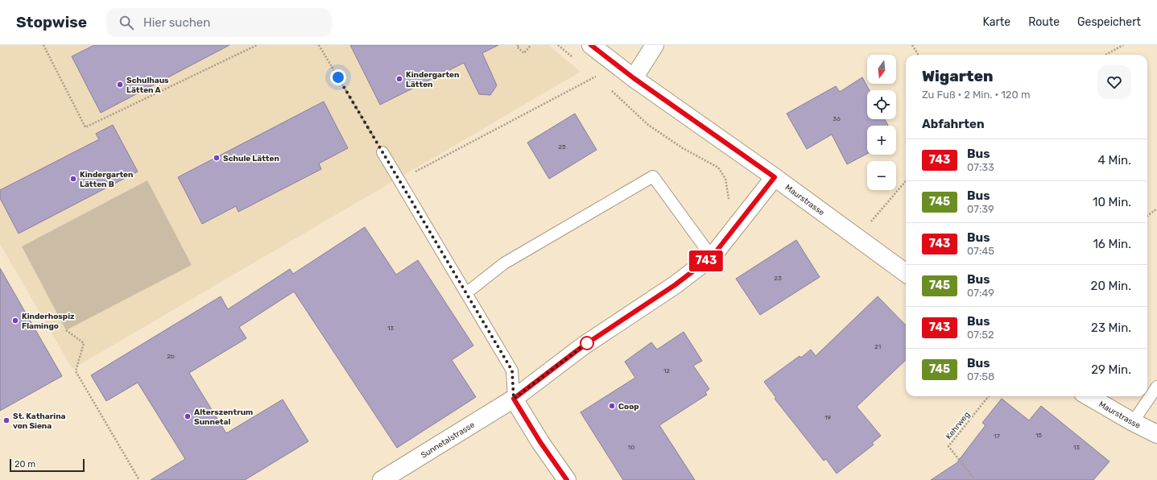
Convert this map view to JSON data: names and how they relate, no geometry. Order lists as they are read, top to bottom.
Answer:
{
  "streets": {
    "street": ["Maurstrasse", "Sunnetalstrasse"],
    "path": ["Kehrweg"]
  },
  "crossings": [
    ["Maurstrasse", "Sunnetalstrasse"]
  ],
  "places": [
    "Kindergarten Lätten",
    "Schulhaus Lätten A",
    "Schule Lätten",
    "Kindergarten Lätten B",
    "Kinderhospiz Flamingo",
    "Coop",
    "Alterszentrum Sunnetal",
    "St. Katharina von Siena"
  ],
  "lines": ["bus line 743"],
  "house_numbers": [
    "36",
    "25",
    "23",
    "13",
    "21",
    "2b",
    "12",
    "19",
    "15",
    "17",
    "10",
    "13"
  ],
  "scale_bar": "20 m",
  "north": "bottom",
  "page": {
    "header": "Stopwise",
    "search": "Hier suchen",
    "nav": ["Karte", "Route", "Gespeichert"],
    "on_map": "743",
    "map_buttons": ["+", "−"],
    "heading": [
      ["Wigarten", "Zu Fuß · 2 Min. · 120 m"],
      "Abfahrten"
    ],
    "list": [
      {
        "mark": "743",
        "name": "Bus",
        "note": "07:33",
        "value": "4 Min."
      },
      {
        "mark": "745",
        "name": "Bus",
        "note": "07:39",
        "value": "10 Min."
      },
      {
        "mark": "743",
        "name": "Bus",
        "note": "07:45",
        "value": "16 Min."
      },
      {
        "mark": "745",
        "name": "Bus",
        "note": "07:49",
        "value": "20 Min."
      },
      {
        "mark": "743",
        "name": "Bus",
        "note": "07:52",
        "value": "23 Min."
      },
      {
        "mark": "745",
        "name": "Bus",
        "note": "07:58",
        "value": "29 Min."
      }
    ],
    "scale": "20 m"
  }
}
